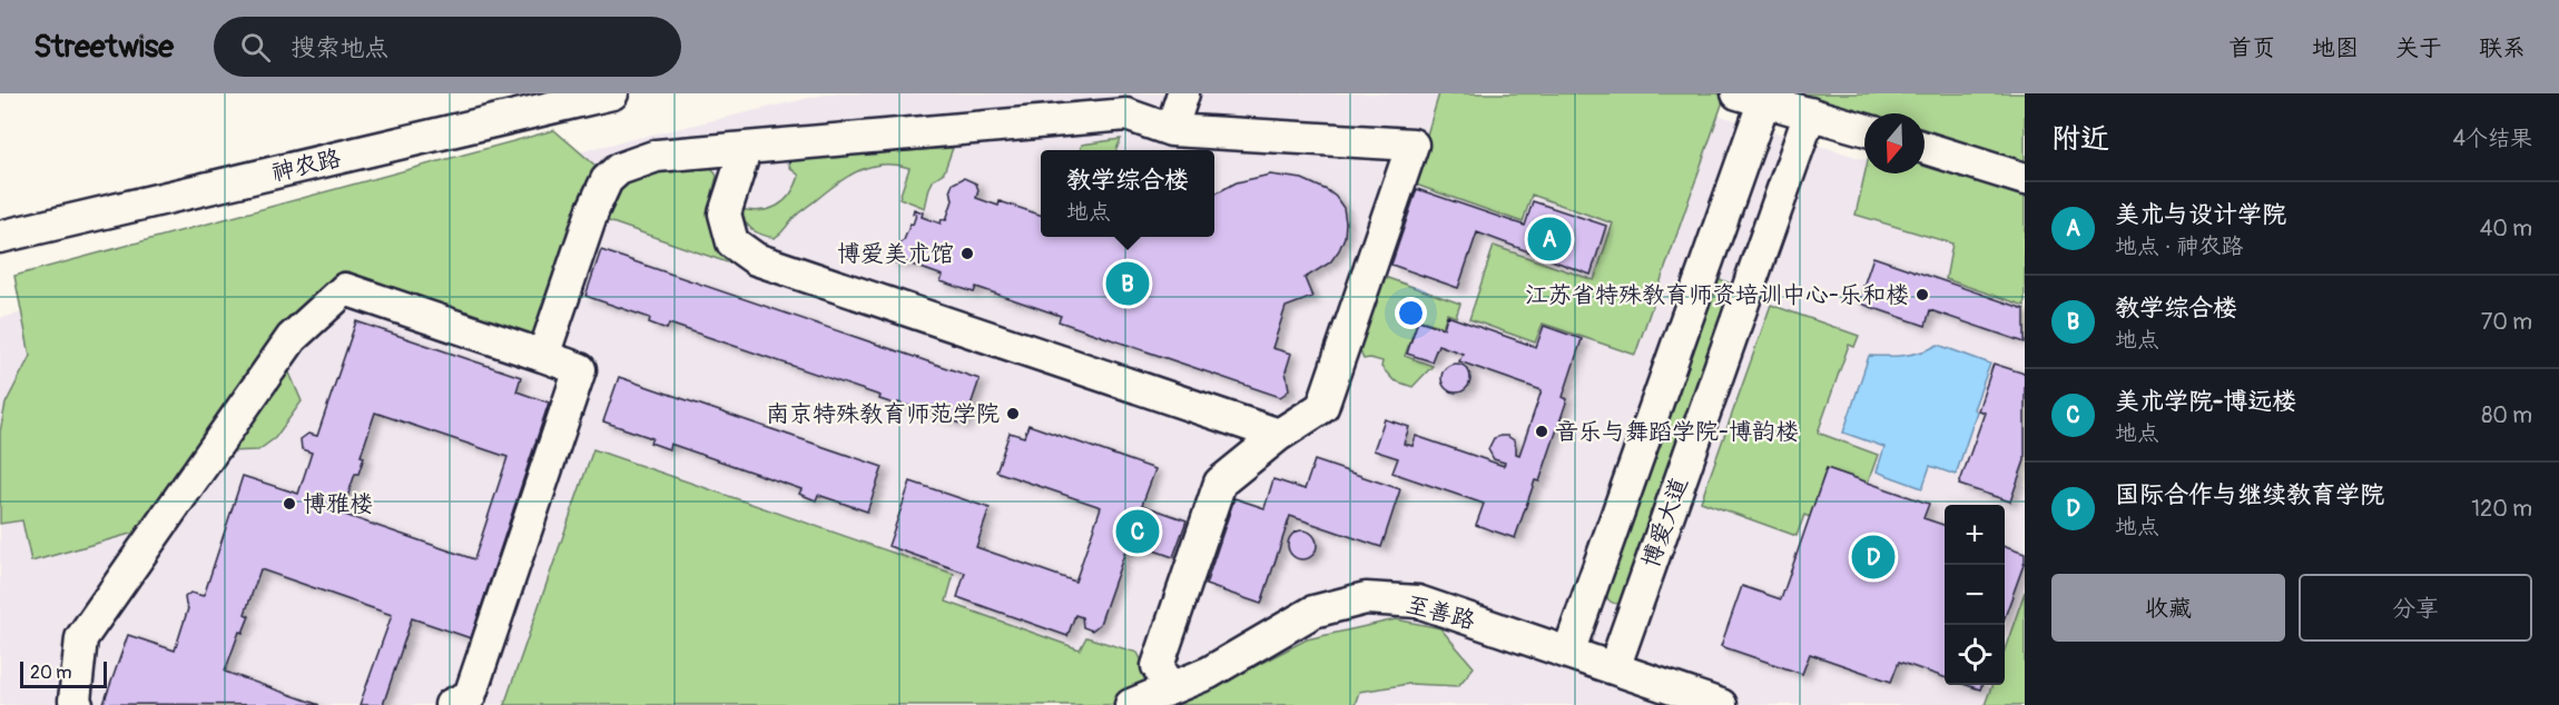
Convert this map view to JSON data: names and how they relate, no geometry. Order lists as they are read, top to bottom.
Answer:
{
  "streets": {
    "street": ["神农路", "博爱大道", "至善路"]
  },
  "crossings": [
    ["博爱大道", "至善路"]
  ],
  "places": [
    "博爱美术馆",
    "江苏省特殊教育师资培训中心-乐和楼",
    "南京特殊教育师范学院",
    "音乐与舞蹈学院-博韵楼",
    "博雅楼"
  ],
  "scale_bar": "20 m",
  "north": "bottom",
  "page": {
    "header": "Streetwise",
    "search": "搜索地点",
    "nav": [
      "首页",
      "地图",
      "关于",
      "联系"
    ],
    "heading": ["附近", "4个结果"],
    "popup": ["教学综合楼", "地点"],
    "list": [
      {
        "mark": "A",
        "name": "美术与设计学院",
        "note": "地点 · 神农路",
        "value": "40 m"
      },
      {
        "mark": "B",
        "name": "教学综合楼",
        "note": "地点",
        "value": "70 m"
      },
      {
        "mark": "C",
        "name": "美术学院-博远楼",
        "note": "地点",
        "value": "80 m"
      },
      {
        "mark": "D",
        "name": "国际合作与继续教育学院",
        "note": "地点",
        "value": "120 m"
      }
    ],
    "pins": [
      "A",
      "B",
      "C",
      "D"
    ],
    "map_buttons": ["+", "−"],
    "buttons": ["收藏", "分享"],
    "scale": "20 m"
  }
}
